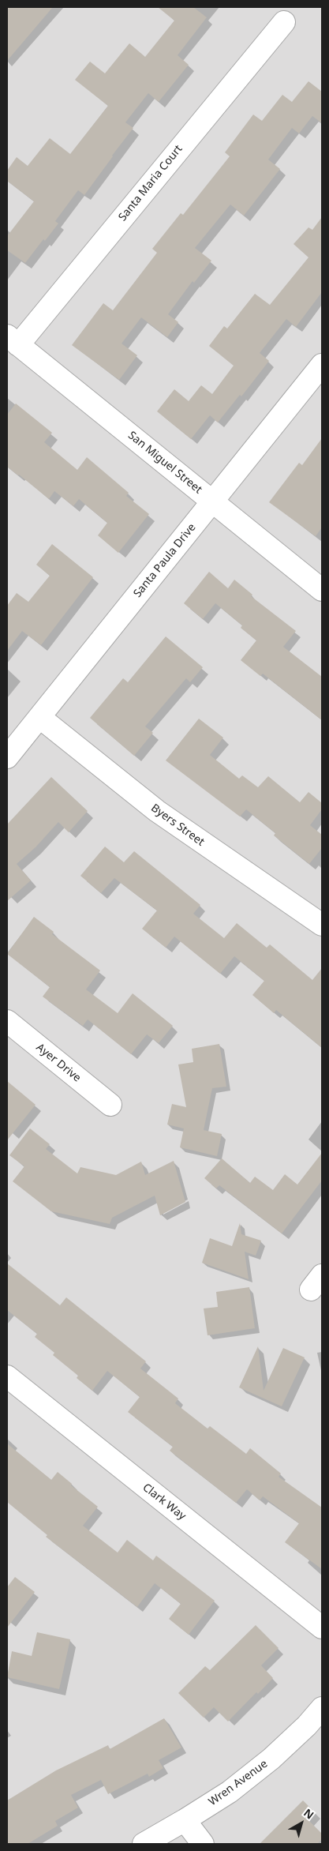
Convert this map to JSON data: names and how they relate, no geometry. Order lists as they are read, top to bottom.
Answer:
{
  "streets": {
    "street": [
      "Santa Maria Court",
      "San Miguel Street",
      "Santa Paula Drive",
      "Byers Street",
      "Ayer Drive",
      "Clark Way",
      "Wren Avenue"
    ]
  },
  "crossings": [
    ["Santa Maria Court", "San Miguel Street"],
    ["San Miguel Street", "Santa Paula Drive"],
    ["Santa Paula Drive", "Byers Street"]
  ],
  "north": "top right"
}
